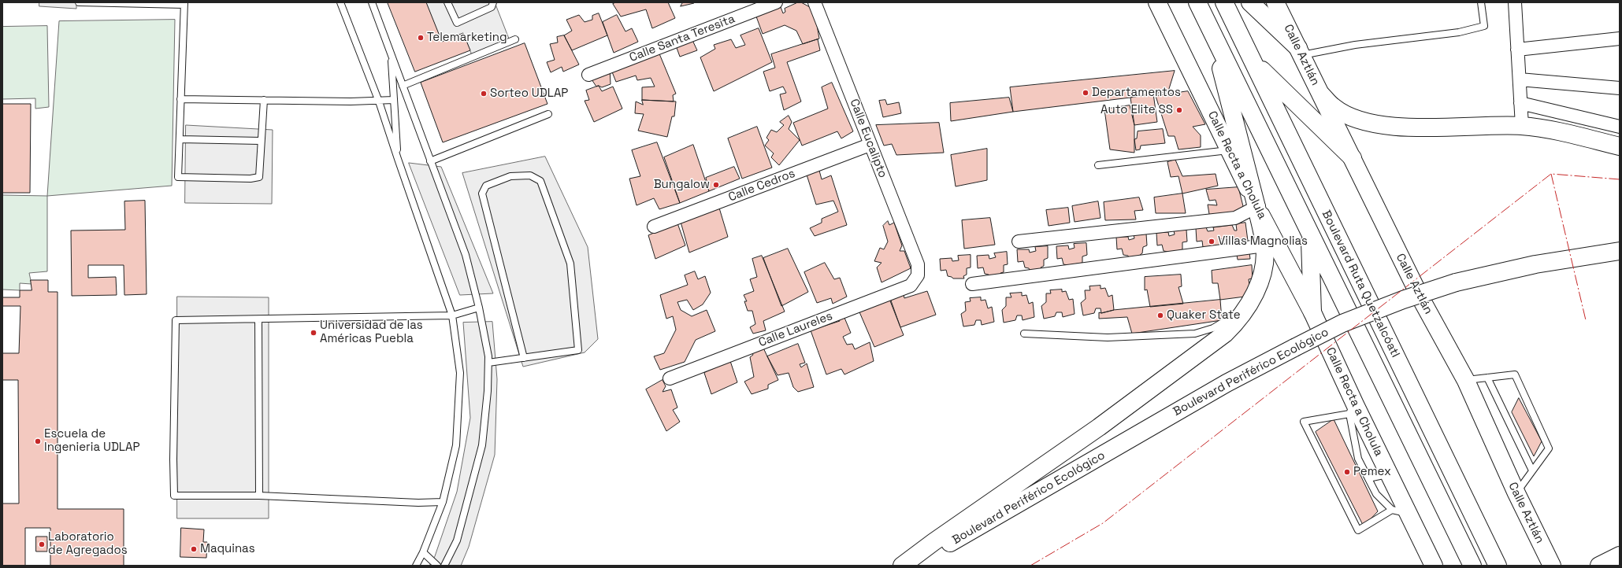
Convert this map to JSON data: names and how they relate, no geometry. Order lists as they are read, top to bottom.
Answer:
{
  "streets": {
    "main road": [
      "Calle Aztlán",
      "Calle Recta a Cholula",
      "Boulevard Ruta Quetzalcóatl",
      "Boulevard Periférico Ecológico"
    ],
    "street": [
      "Calle Santa Teresita",
      "Calle Eucalipto",
      "Calle Cedros",
      "Calle Laureles"
    ]
  },
  "crossings": [
    ["Calle Eucalipto", "Calle Cedros"],
    ["Calle Eucalipto", "Calle Laureles"]
  ],
  "places": [
    "Telemarketing",
    "Departamentos",
    "Sorteo UDLAP",
    "Auto Elite SS",
    "Bungalow",
    "Villas Magnolias",
    "Quaker State",
    "Universidad de las Américas Puebla",
    "Escuela de Ingenieria UDLAP",
    "Pemex",
    "Laboratorio de Agregados",
    "Maquinas"
  ]
}
